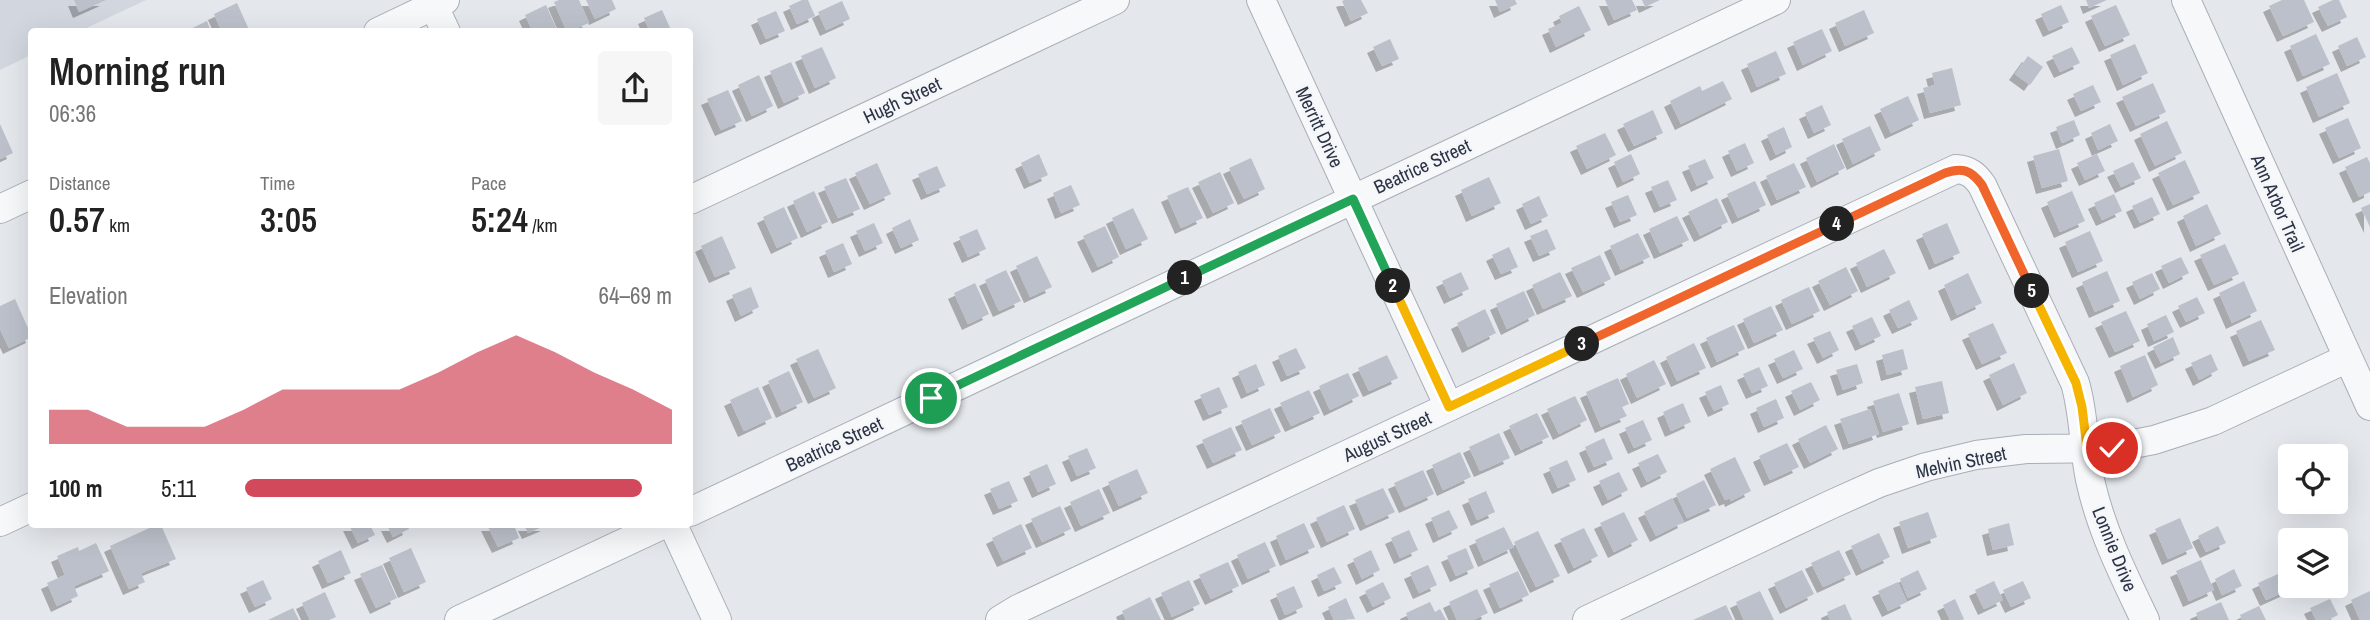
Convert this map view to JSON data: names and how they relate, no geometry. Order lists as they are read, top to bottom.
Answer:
{
  "streets": {
    "street": [
      "Hugh Street",
      "Merritt Drive",
      "Beatrice Street",
      "Ann Arbor Trail",
      "August Street",
      "Melvin Street",
      "Lonnie Drive"
    ]
  },
  "crossings": [
    ["Merritt Drive", "Beatrice Street"],
    ["Merritt Drive", "August Street"],
    ["Ann Arbor Trail", "Melvin Street"],
    ["August Street", "Lonnie Drive"],
    ["Melvin Street", "Lonnie Drive"]
  ],
  "page": {
    "heading": ["Morning run", "06:36"],
    "stats": [
      ["Distance", "0.57 km"],
      ["Time", "3:05"],
      ["Pace", "5:24 /km"]
    ],
    "pins": [
      "4",
      "1",
      "2",
      "5",
      "3"
    ],
    "chart": ["Elevation", "64–69 m"],
    "list": [
      {
        "name": "100 m",
        "note": "5:11"
      }
    ]
  }
}
